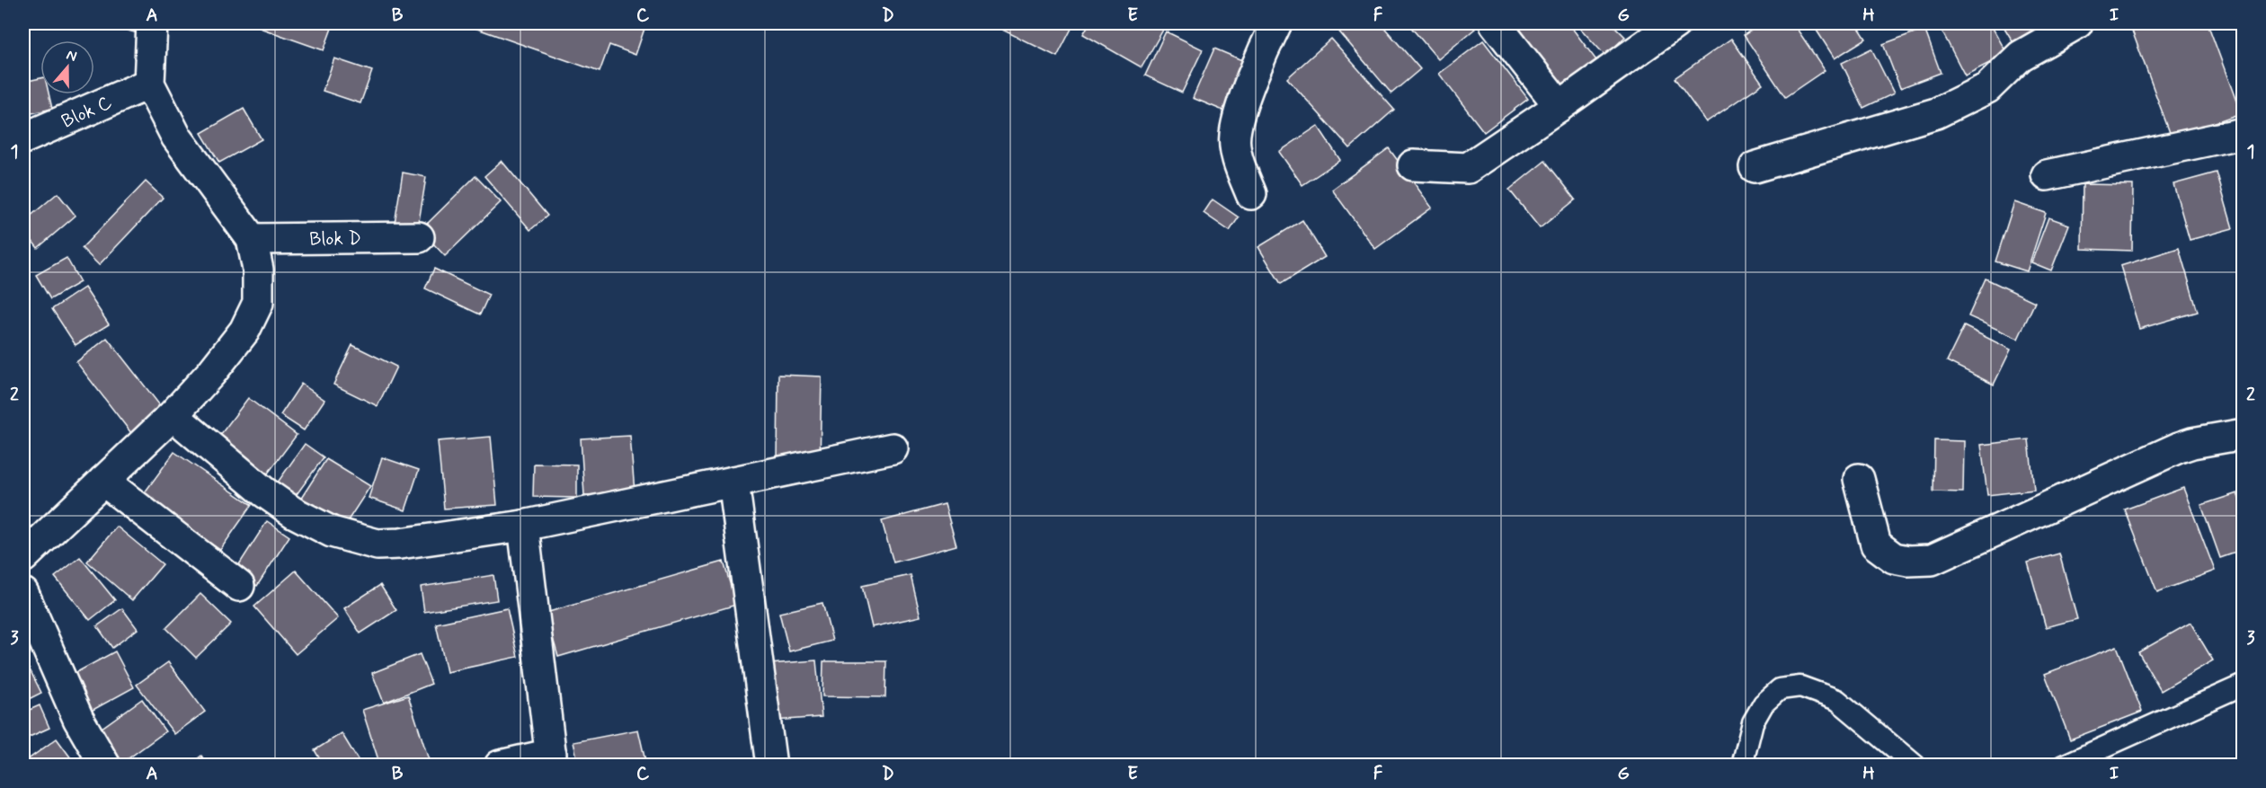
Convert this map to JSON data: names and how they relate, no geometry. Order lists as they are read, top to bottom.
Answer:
{
  "streets": {
    "street": ["Blok C", "Blok D"]
  },
  "north": "top",
  "grid": {
    "columns": [
      "A",
      "B",
      "C",
      "D",
      "E",
      "F",
      "G",
      "H",
      "I"
    ],
    "rows": ["1", "2", "3"]
  }
}
